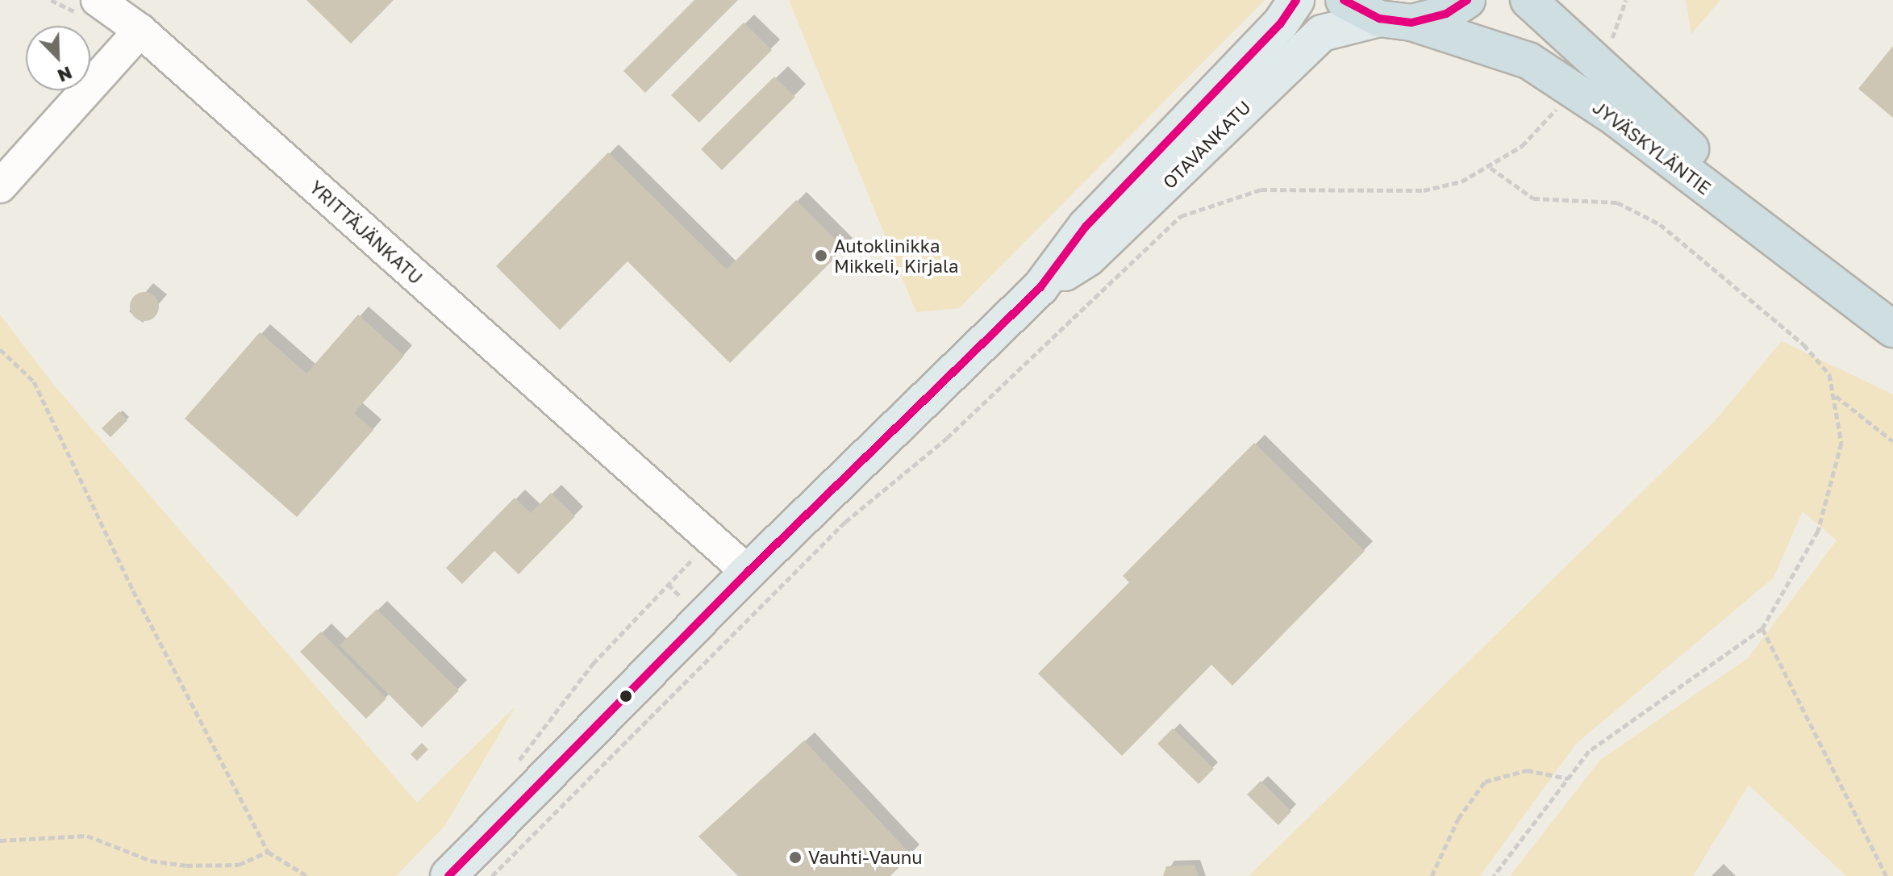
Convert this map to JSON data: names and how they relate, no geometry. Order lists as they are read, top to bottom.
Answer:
{
  "streets": {
    "highway": ["JYVÄSKYLÄNTIE"],
    "main road": ["OTAVANKATU"],
    "street": ["YRITTÄJÄNKATU"]
  },
  "crossings": [
    ["OTAVANKATU", "JYVÄSKYLÄNTIE"],
    ["OTAVANKATU", "YRITTÄJÄNKATU"]
  ],
  "places": ["Autoklinikka Mikkeli, Kirjala", "Vauhti-Vaunu"],
  "north": "bottom right"
}
